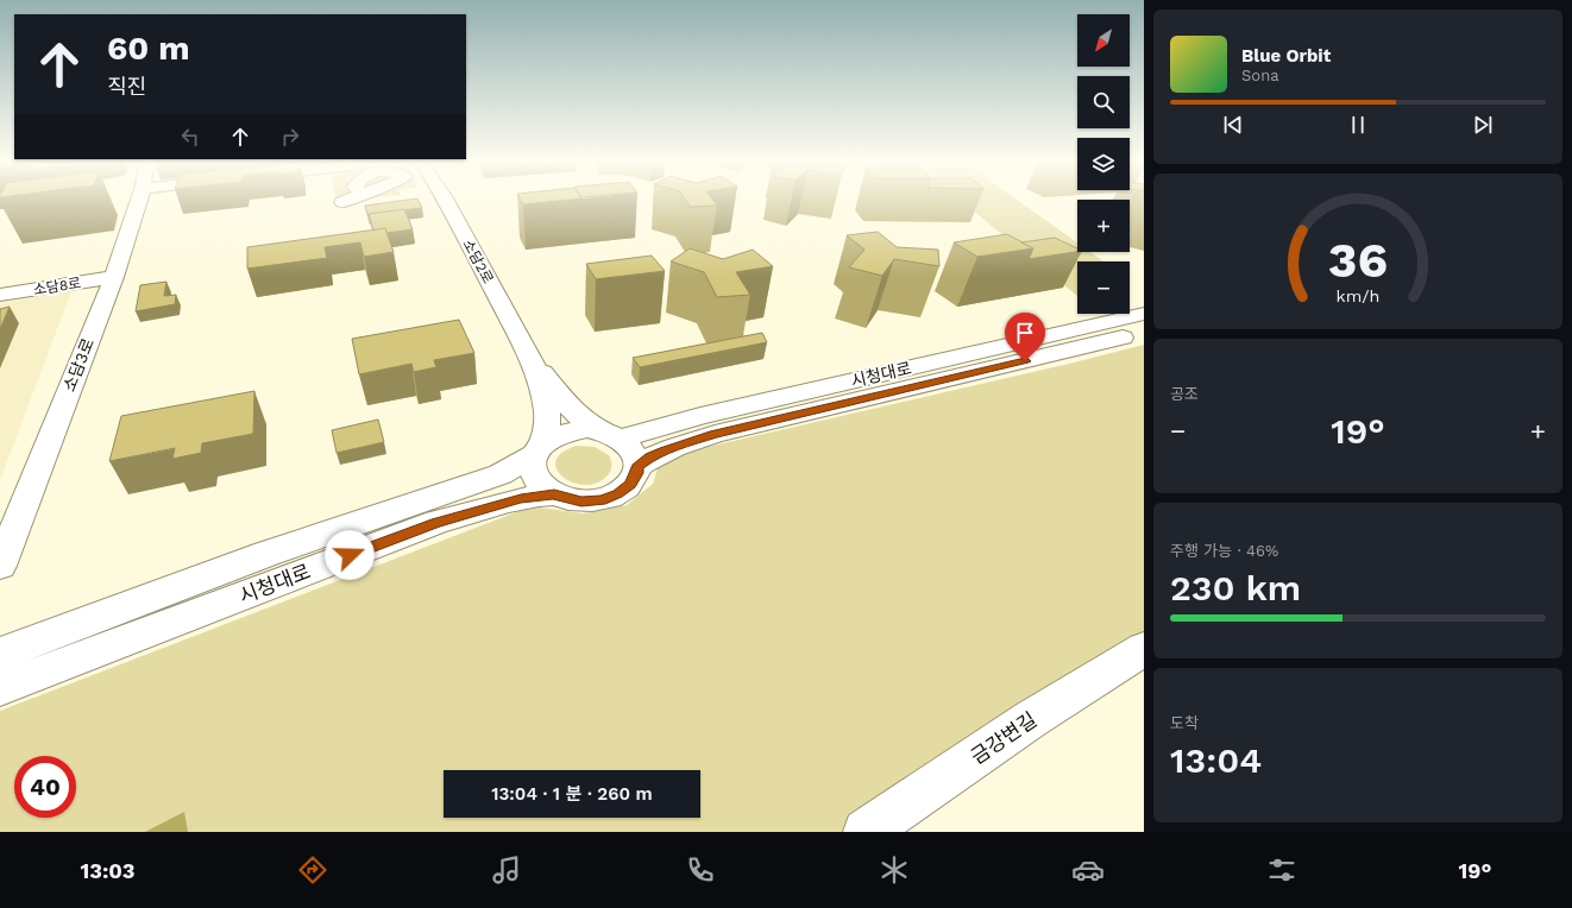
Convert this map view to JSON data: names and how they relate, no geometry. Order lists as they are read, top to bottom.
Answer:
{
  "streets": {
    "street": [
      "소담2로",
      "소담8로",
      "소담3로",
      "시청대로",
      "금강변길"
    ]
  },
  "crossings": [
    ["소담8로", "소담3로"]
  ],
  "north": "bottom left",
  "page": {
    "map_buttons": ["+", "−"],
    "turn": ["60 m", "직진"],
    "song": ["Blue Orbit", "Sona"],
    "tile": [
      "공조",
      ["주행 가능 · 46%", "230 km"],
      ["도착", "13:04"]
    ],
    "heat": ["−", "19°", "+"],
    "limit": "40",
    "trip": "13:04 · 1 분 · 260 m",
    "tabs": ["13:03", "19°"],
    "gauge": ["36", "km/h"]
  }
}
